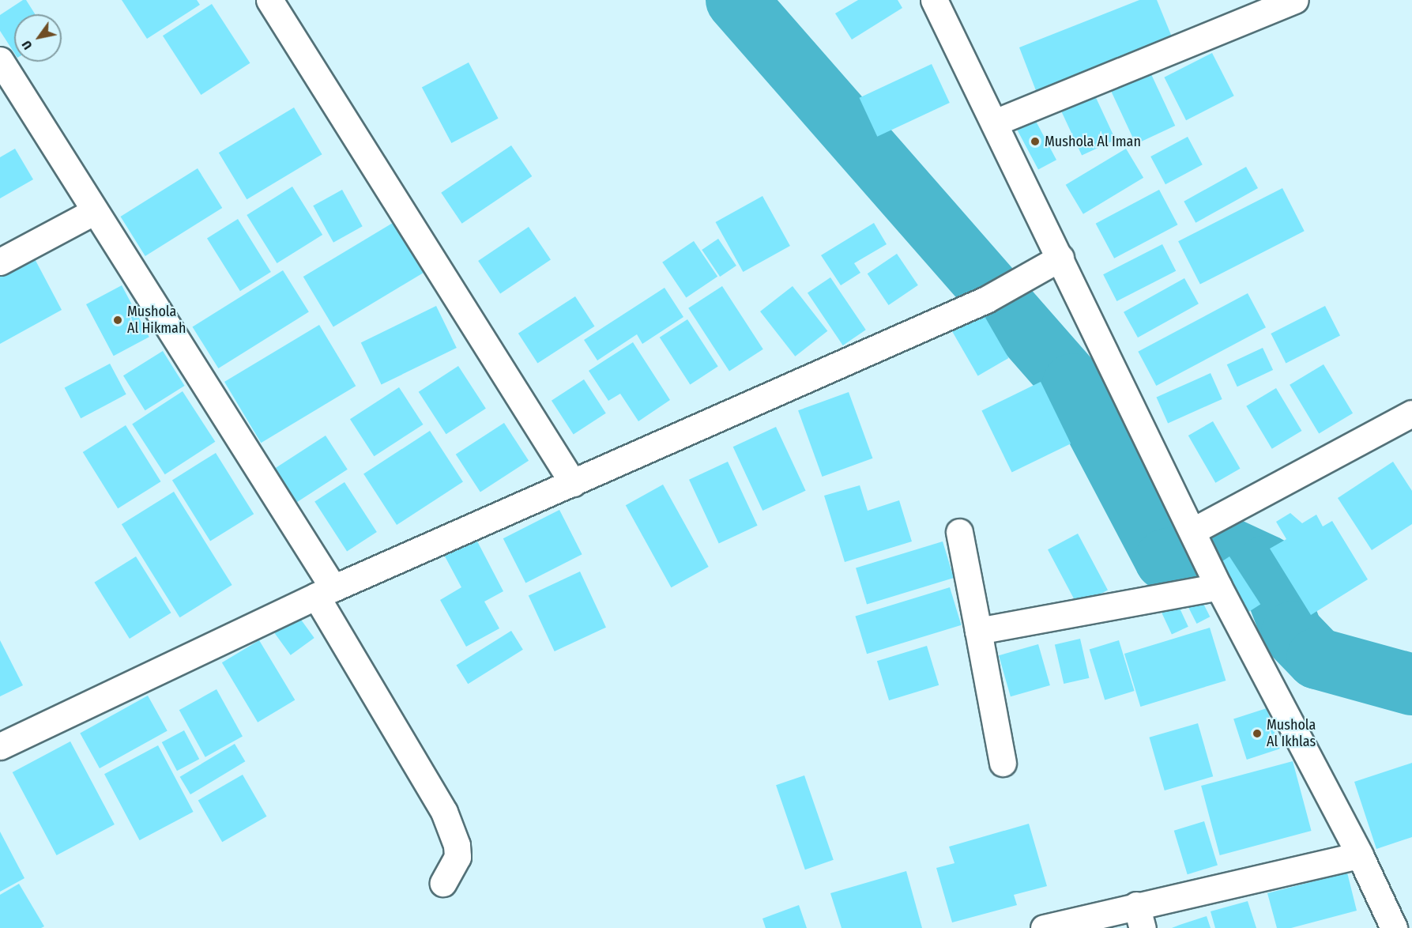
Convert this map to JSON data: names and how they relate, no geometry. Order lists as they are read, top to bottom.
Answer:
{
  "places": ["Mushola Al Iman", "Mushola Al Hikmah", "Mushola Al Ikhlas"],
  "north": "bottom left"
}
